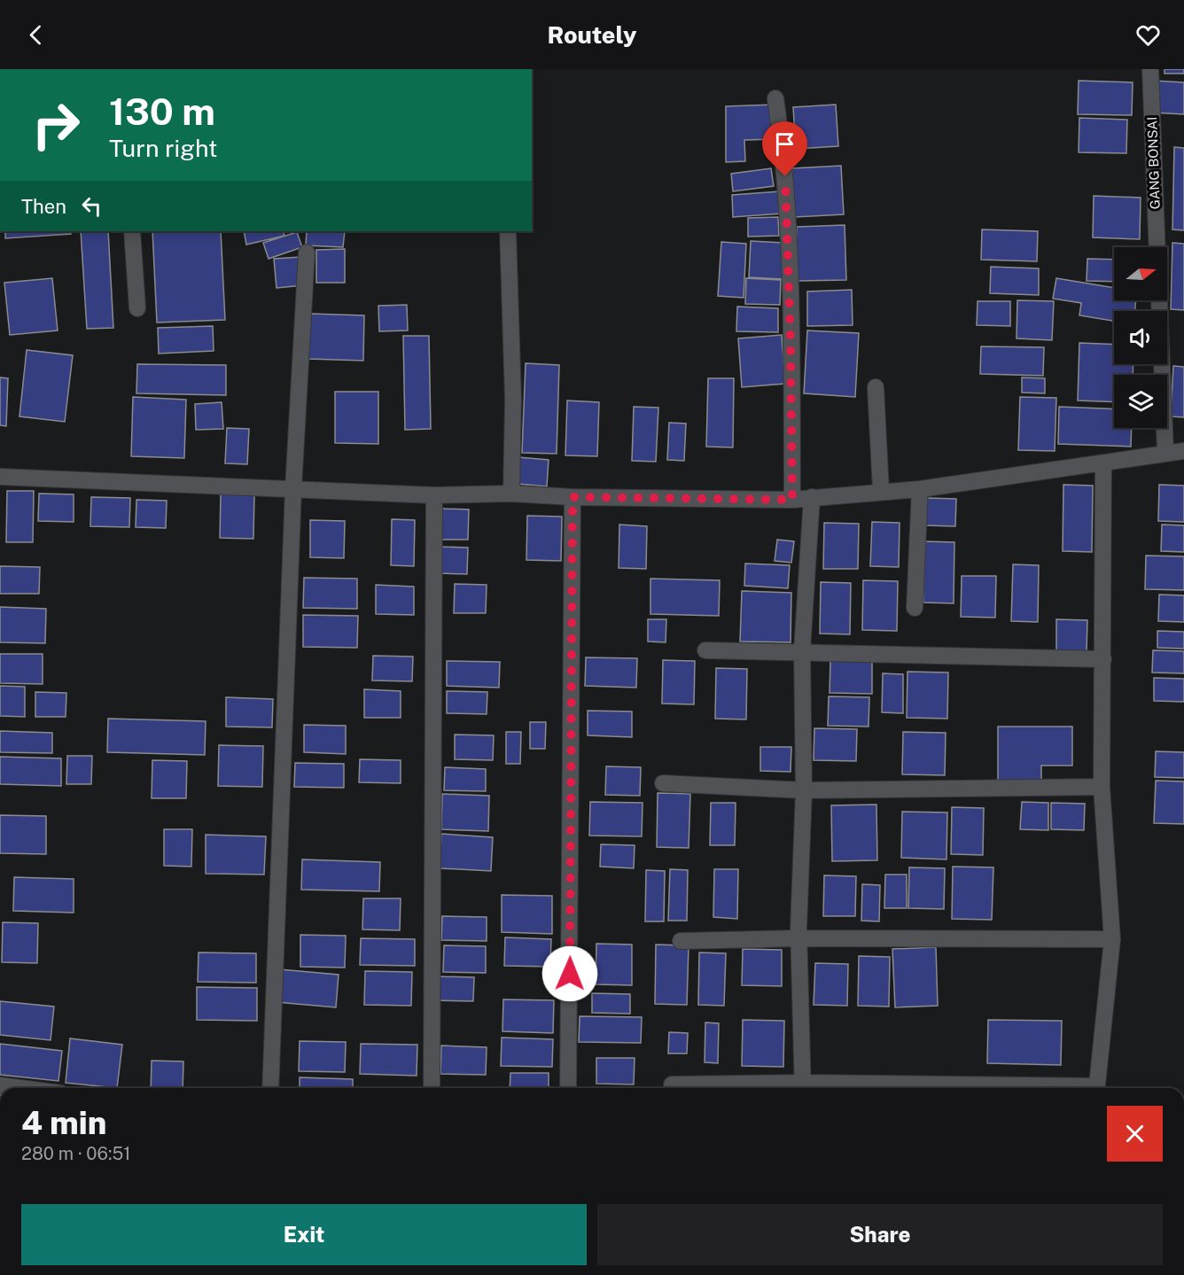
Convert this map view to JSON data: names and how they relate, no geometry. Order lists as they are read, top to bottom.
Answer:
{
  "streets": {
    "street": ["GANG BONSAI"]
  },
  "north": "right",
  "page": {
    "header": "Routely",
    "turn": ["130 m", "Turn right"],
    "then": "Then",
    "heading": ["4 min", "280 m · 06:51"],
    "buttons": ["Exit", "Share"]
  }
}
